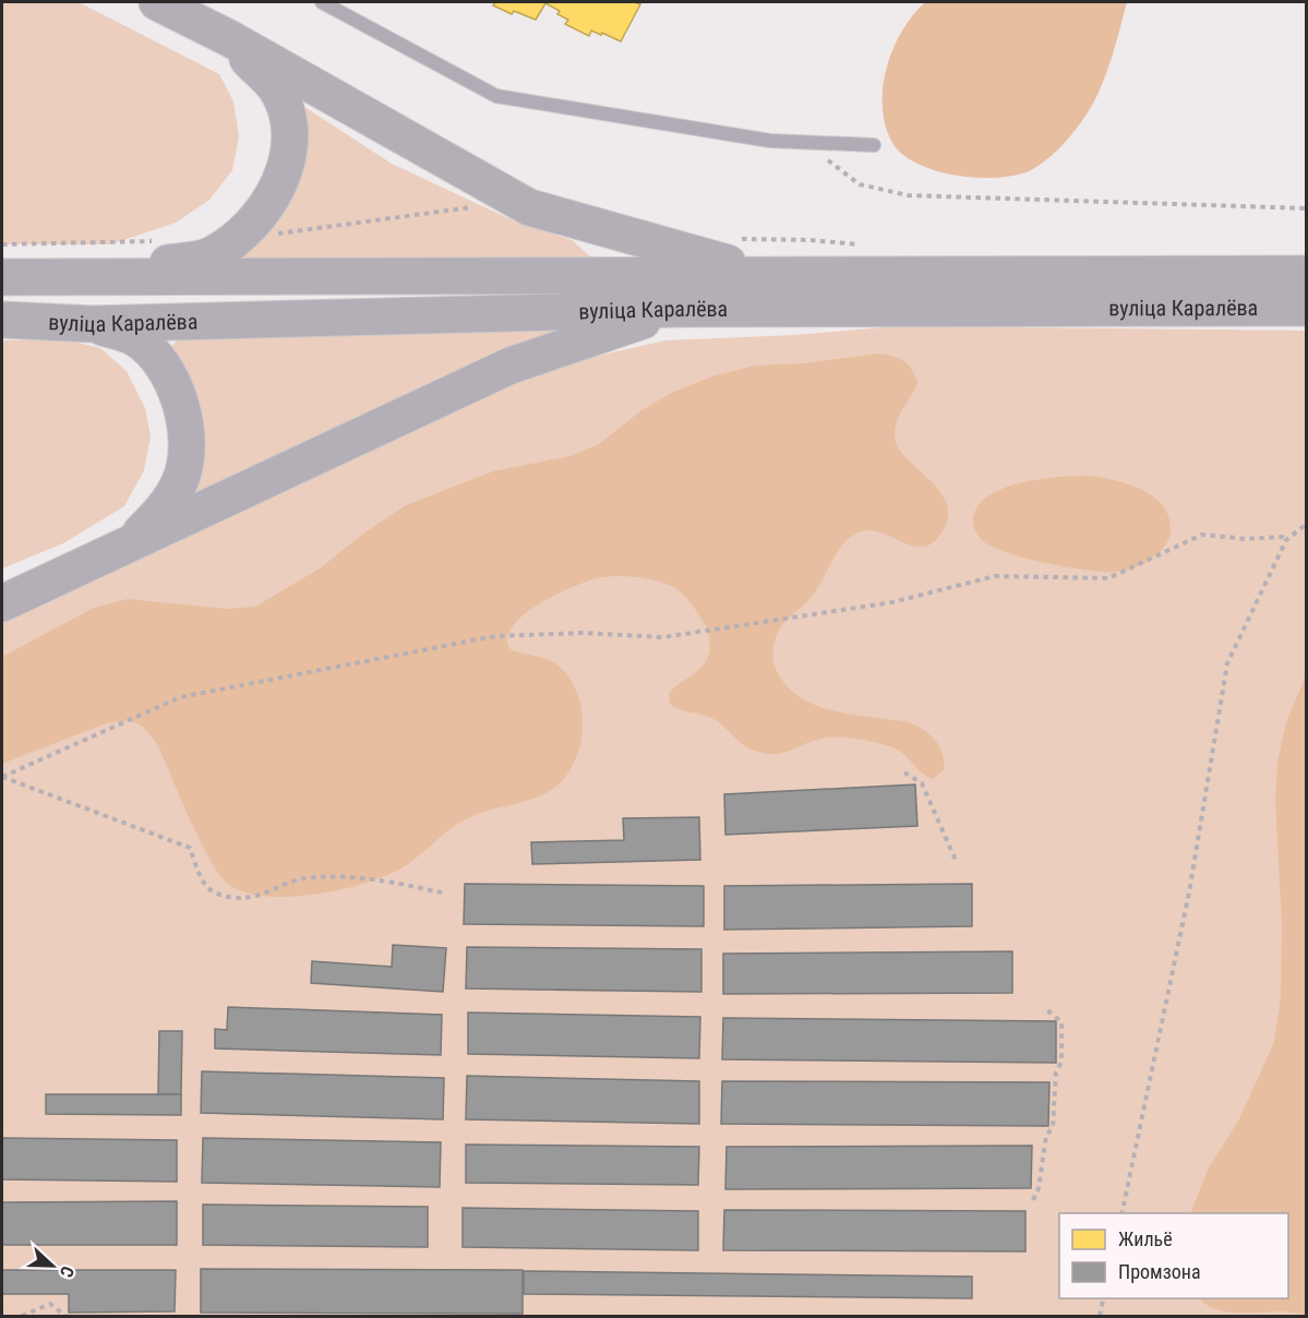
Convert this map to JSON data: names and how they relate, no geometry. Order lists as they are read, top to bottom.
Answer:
{
  "streets": {
    "main road": ["вуліца Каралёва"]
  },
  "legend": ["Жильё", "Промзона"],
  "north": "right"
}
